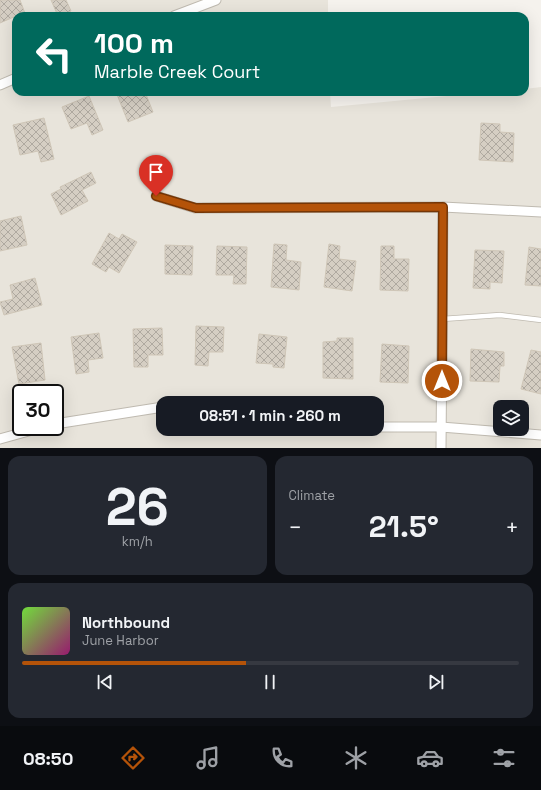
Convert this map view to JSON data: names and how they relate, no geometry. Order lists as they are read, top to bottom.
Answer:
{
  "page": {
    "turn": ["100 m", "Marble Creek Court"],
    "limit": "30",
    "trip": "08:51 · 1 min · 260 m",
    "tile": [
      ["26", "km/h"],
      "Climate"
    ],
    "heat": ["−", "21.5°", "+"],
    "song": ["Northbound", "June Harbor"],
    "tabs": "08:50"
  }
}
